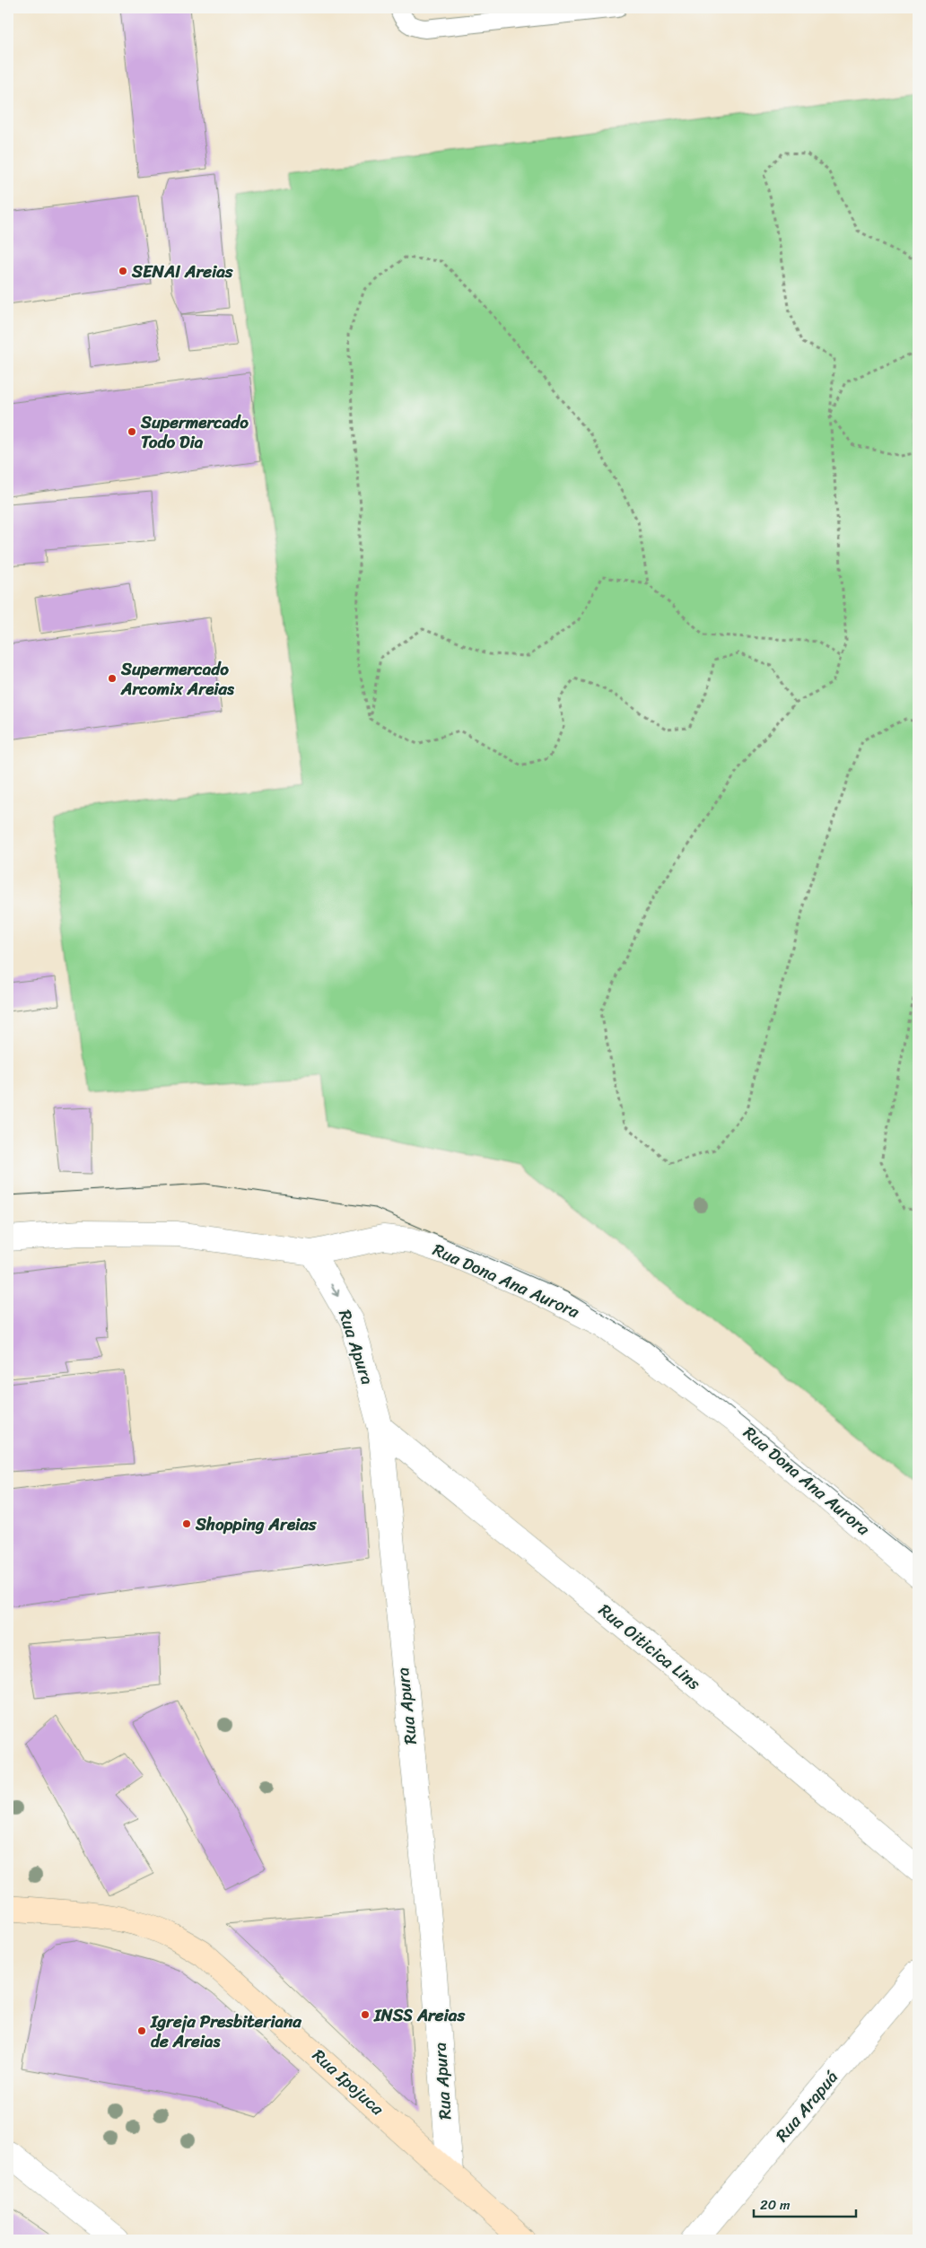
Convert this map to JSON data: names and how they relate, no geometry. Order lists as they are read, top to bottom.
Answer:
{
  "streets": {
    "main road": ["Rua Ipojuca"],
    "street": [
      "Rua Dona Ana Aurora",
      "Rua Apura",
      "Rua Oiticica Lins",
      "Rua Arapuá"
    ]
  },
  "crossings": [
    ["Rua Dona Ana Aurora", "Rua Apura"],
    ["Rua Apura", "Rua Oiticica Lins"],
    ["Rua Apura", "Rua Ipojuca"]
  ],
  "places": [
    "SENAI Areias",
    "Supermercado Todo Dia",
    "Supermercado Arcomix Areias",
    "Shopping Areias",
    "INSS Areias",
    "Igreja Presbiteriana de Areias"
  ],
  "scale_bar": "20 m"
}
